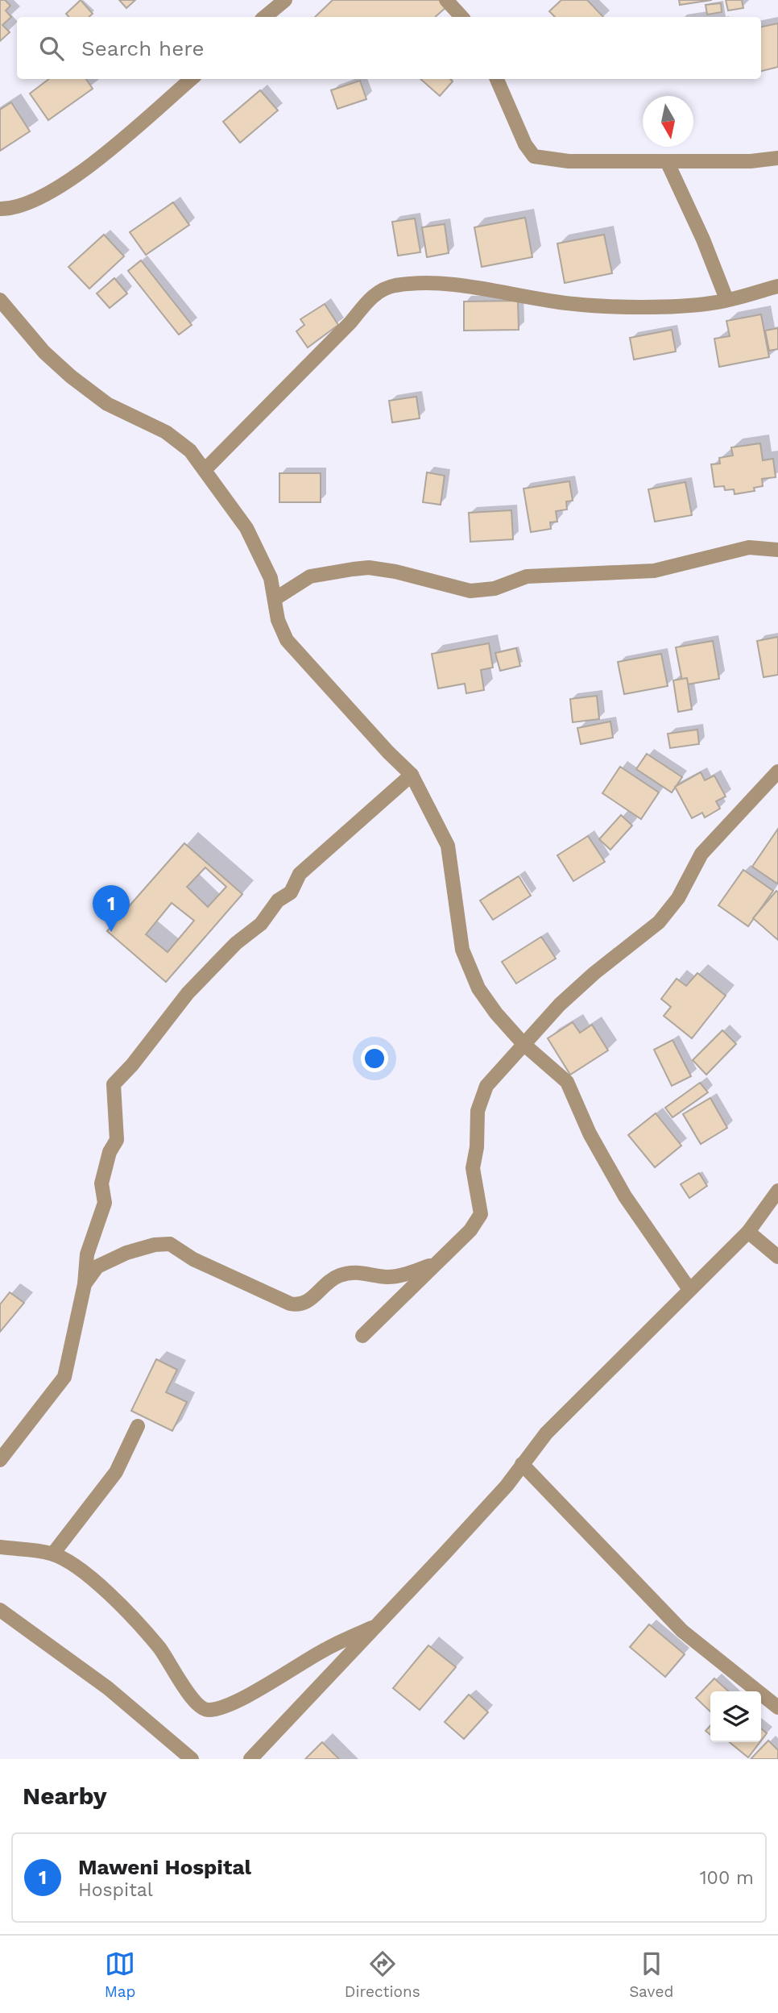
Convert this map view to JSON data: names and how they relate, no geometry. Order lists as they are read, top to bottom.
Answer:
{
  "north": "bottom",
  "page": {
    "search": "Search here",
    "pins": "1",
    "heading": "Nearby",
    "list": [
      {
        "mark": "1",
        "name": "Maweni Hospital",
        "note": "Hospital",
        "value": "100 m"
      }
    ],
    "nav": ["Map", "Directions", "Saved"]
  }
}
